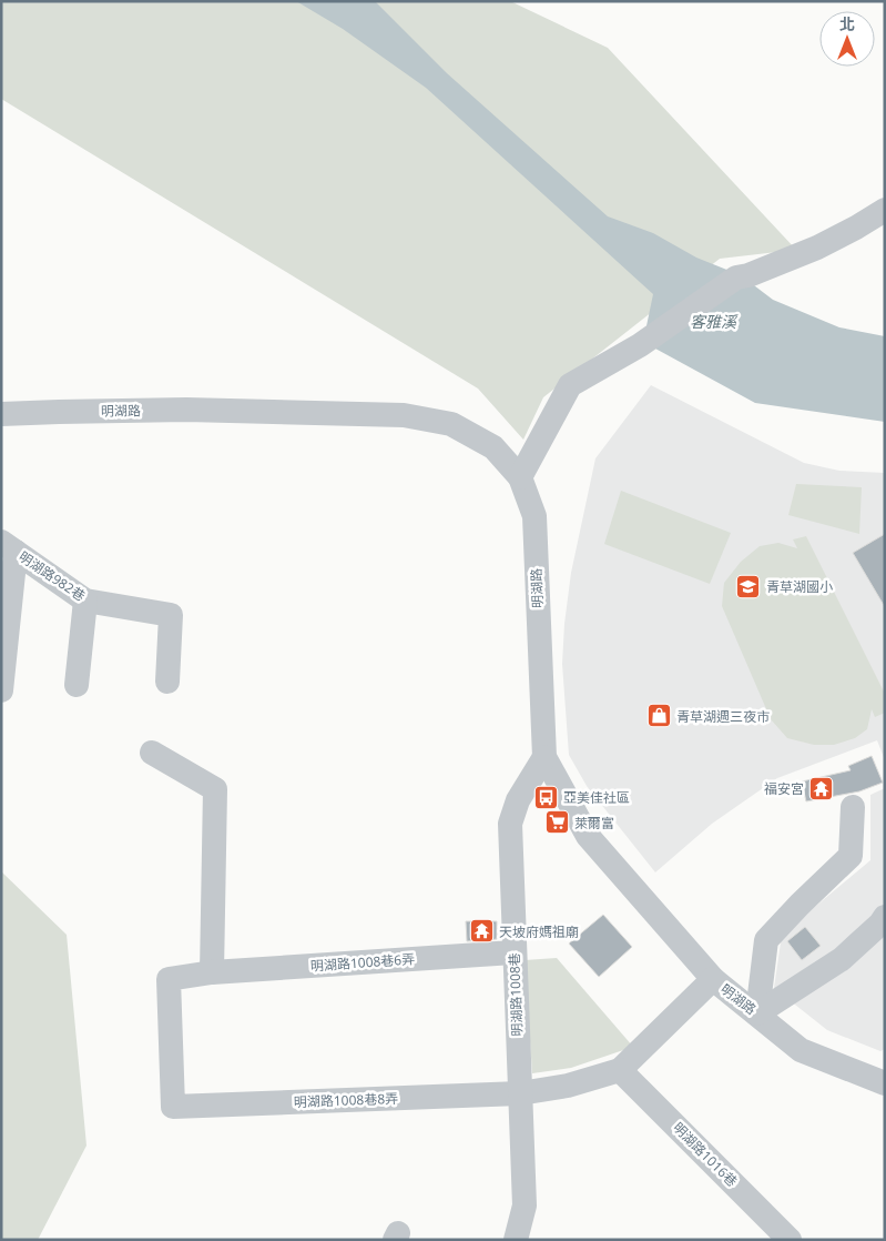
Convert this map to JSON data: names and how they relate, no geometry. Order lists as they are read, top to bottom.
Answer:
{
  "streets": {
    "street": [
      "明湖路",
      "明湖路982巷",
      "明湖路1008巷6弄",
      "明湖路1008巷",
      "明湖路1008巷8弄",
      "明湖路1016巷"
    ]
  },
  "crossings": [
    ["明湖路", "明湖路1008巷"],
    ["明湖路1008巷6弄", "明湖路1008巷"],
    ["明湖路1008巷6弄", "明湖路1008巷8弄"],
    ["明湖路1008巷", "明湖路1008巷8弄"]
  ],
  "water": ["客雅溪"],
  "places": {
    "school or university": ["青草湖國小"],
    "shop": ["青草湖週三夜市"],
    "temple": ["福安宮", "天坡府媽祖廟"],
    "bus stop": ["亞美佳社區"],
    "supermarket": ["萊爾富"]
  },
  "north": "top"
}
